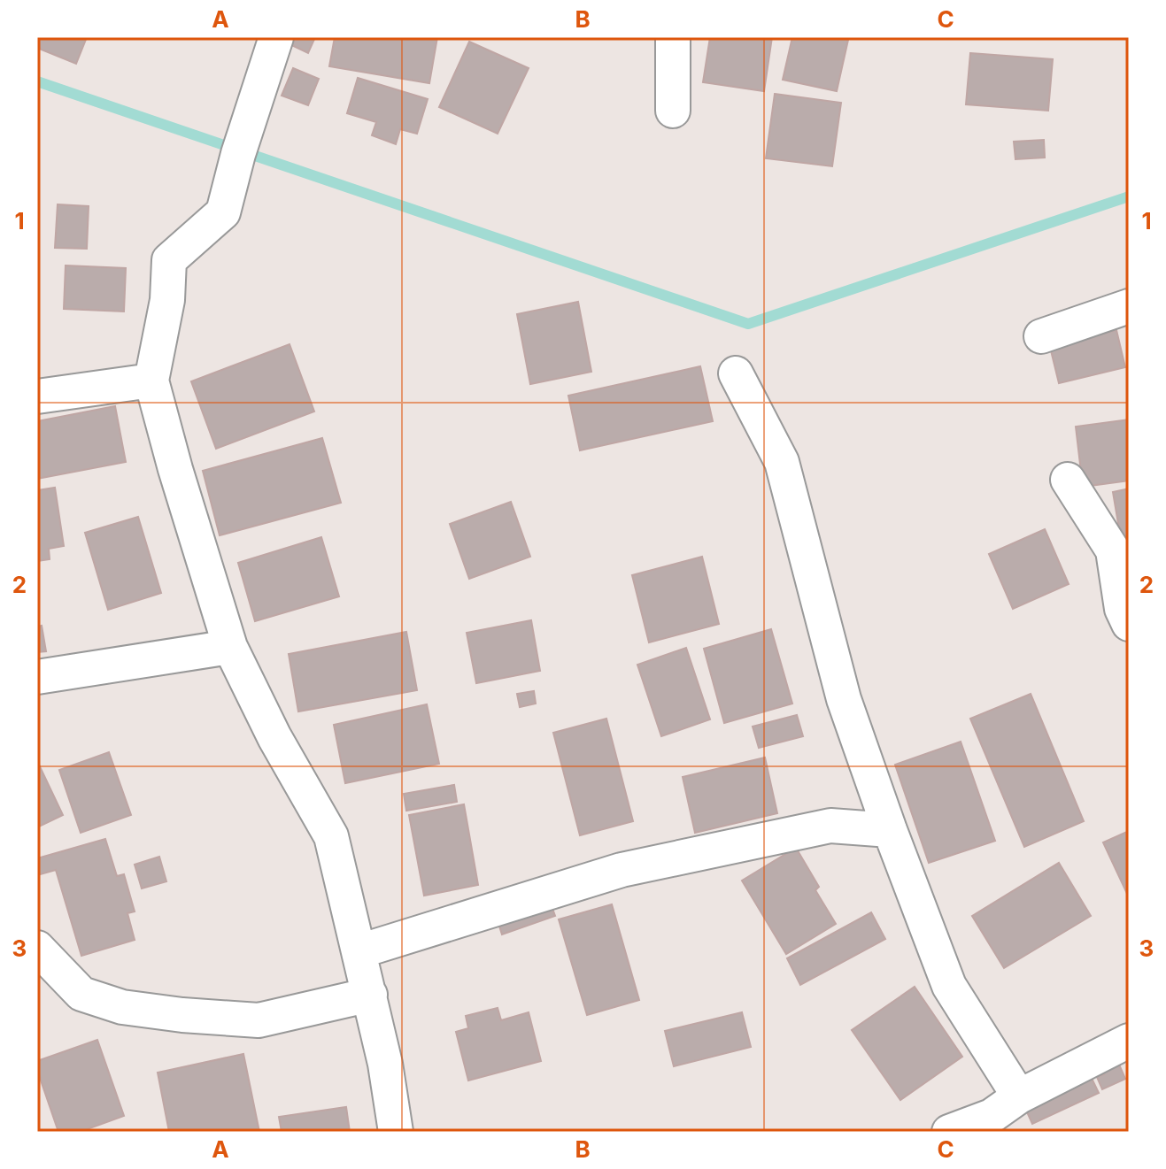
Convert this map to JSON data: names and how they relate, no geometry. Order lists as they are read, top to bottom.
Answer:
{
  "grid": {
    "columns": ["A", "B", "C"],
    "rows": ["1", "2", "3"]
  }
}
